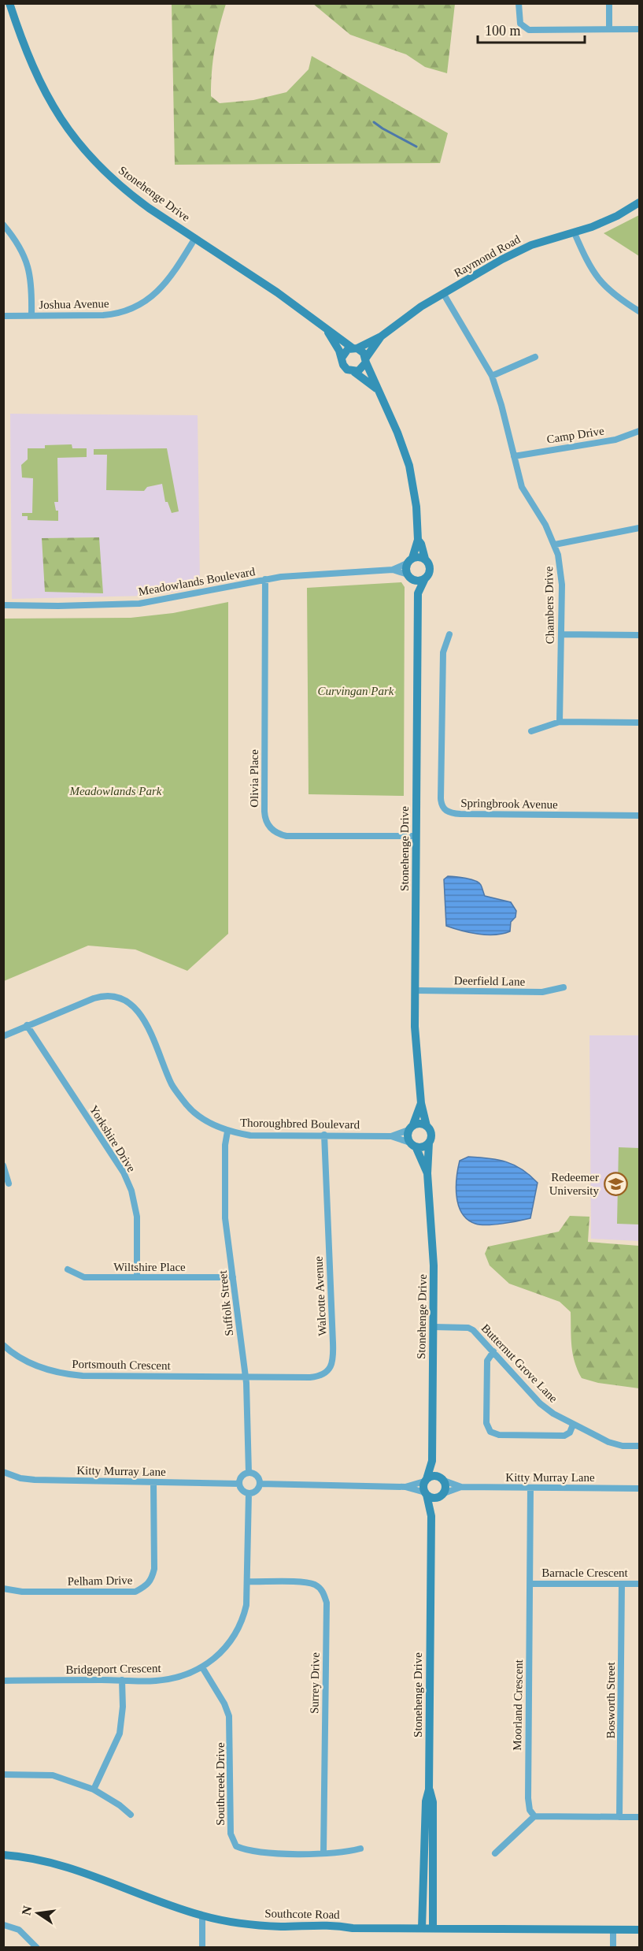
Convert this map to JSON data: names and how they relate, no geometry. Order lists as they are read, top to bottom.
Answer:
{
  "streets": {
    "street": [
      "Stonehenge Drive",
      "Raymond Road",
      "Joshua Avenue",
      "Camp Drive",
      "Meadowlands Boulevard",
      "Chambers Drive",
      "Olivia Place",
      "Springbrook Avenue",
      "Deerfield Lane",
      "Thoroughbred Boulevard",
      "Yorkshire Drive",
      "Wiltshire Place",
      "Walcotte Avenue",
      "Suffolk Street",
      "Butternut Grove Lane",
      "Portsmouth Crescent",
      "Kitty Murray Lane",
      "Barnacle Crescent",
      "Pelham Drive",
      "Bridgeport Crescent",
      "Surrey Drive",
      "Bosworth Street",
      "Moorland Crescent",
      "Southcreek Drive",
      "Southcote Road"
    ]
  },
  "crossings": [
    ["Stonehenge Drive", "Raymond Road"],
    ["Stonehenge Drive", "Joshua Avenue"],
    ["Stonehenge Drive", "Meadowlands Boulevard"],
    ["Stonehenge Drive", "Olivia Place"],
    ["Stonehenge Drive", "Deerfield Lane"],
    ["Stonehenge Drive", "Thoroughbred Boulevard"],
    ["Stonehenge Drive", "Butternut Grove Lane"],
    ["Stonehenge Drive", "Kitty Murray Lane"],
    ["Stonehenge Drive", "Southcote Road"],
    ["Raymond Road", "Chambers Drive"],
    ["Camp Drive", "Chambers Drive"],
    ["Meadowlands Boulevard", "Olivia Place"],
    ["Thoroughbred Boulevard", "Yorkshire Drive"],
    ["Thoroughbred Boulevard", "Walcotte Avenue"],
    ["Thoroughbred Boulevard", "Suffolk Street"],
    ["Yorkshire Drive", "Wiltshire Place"],
    ["Wiltshire Place", "Suffolk Street"],
    ["Walcotte Avenue", "Suffolk Street"],
    ["Walcotte Avenue", "Portsmouth Crescent"],
    ["Suffolk Street", "Portsmouth Crescent"],
    ["Suffolk Street", "Kitty Murray Lane"],
    ["Suffolk Street", "Bridgeport Crescent"],
    ["Kitty Murray Lane", "Pelham Drive"],
    ["Kitty Murray Lane", "Bridgeport Crescent"],
    ["Kitty Murray Lane", "Moorland Crescent"],
    ["Barnacle Crescent", "Bosworth Street"],
    ["Barnacle Crescent", "Moorland Crescent"],
    ["Bridgeport Crescent", "Surrey Drive"],
    ["Bridgeport Crescent", "Southcreek Drive"],
    ["Surrey Drive", "Southcreek Drive"]
  ],
  "parks": ["Curvingan Park", "Meadowlands Park"],
  "places": {
    "school or university": ["Redeemer University"]
  },
  "scale_bar": "100 m",
  "north": "left"
}
